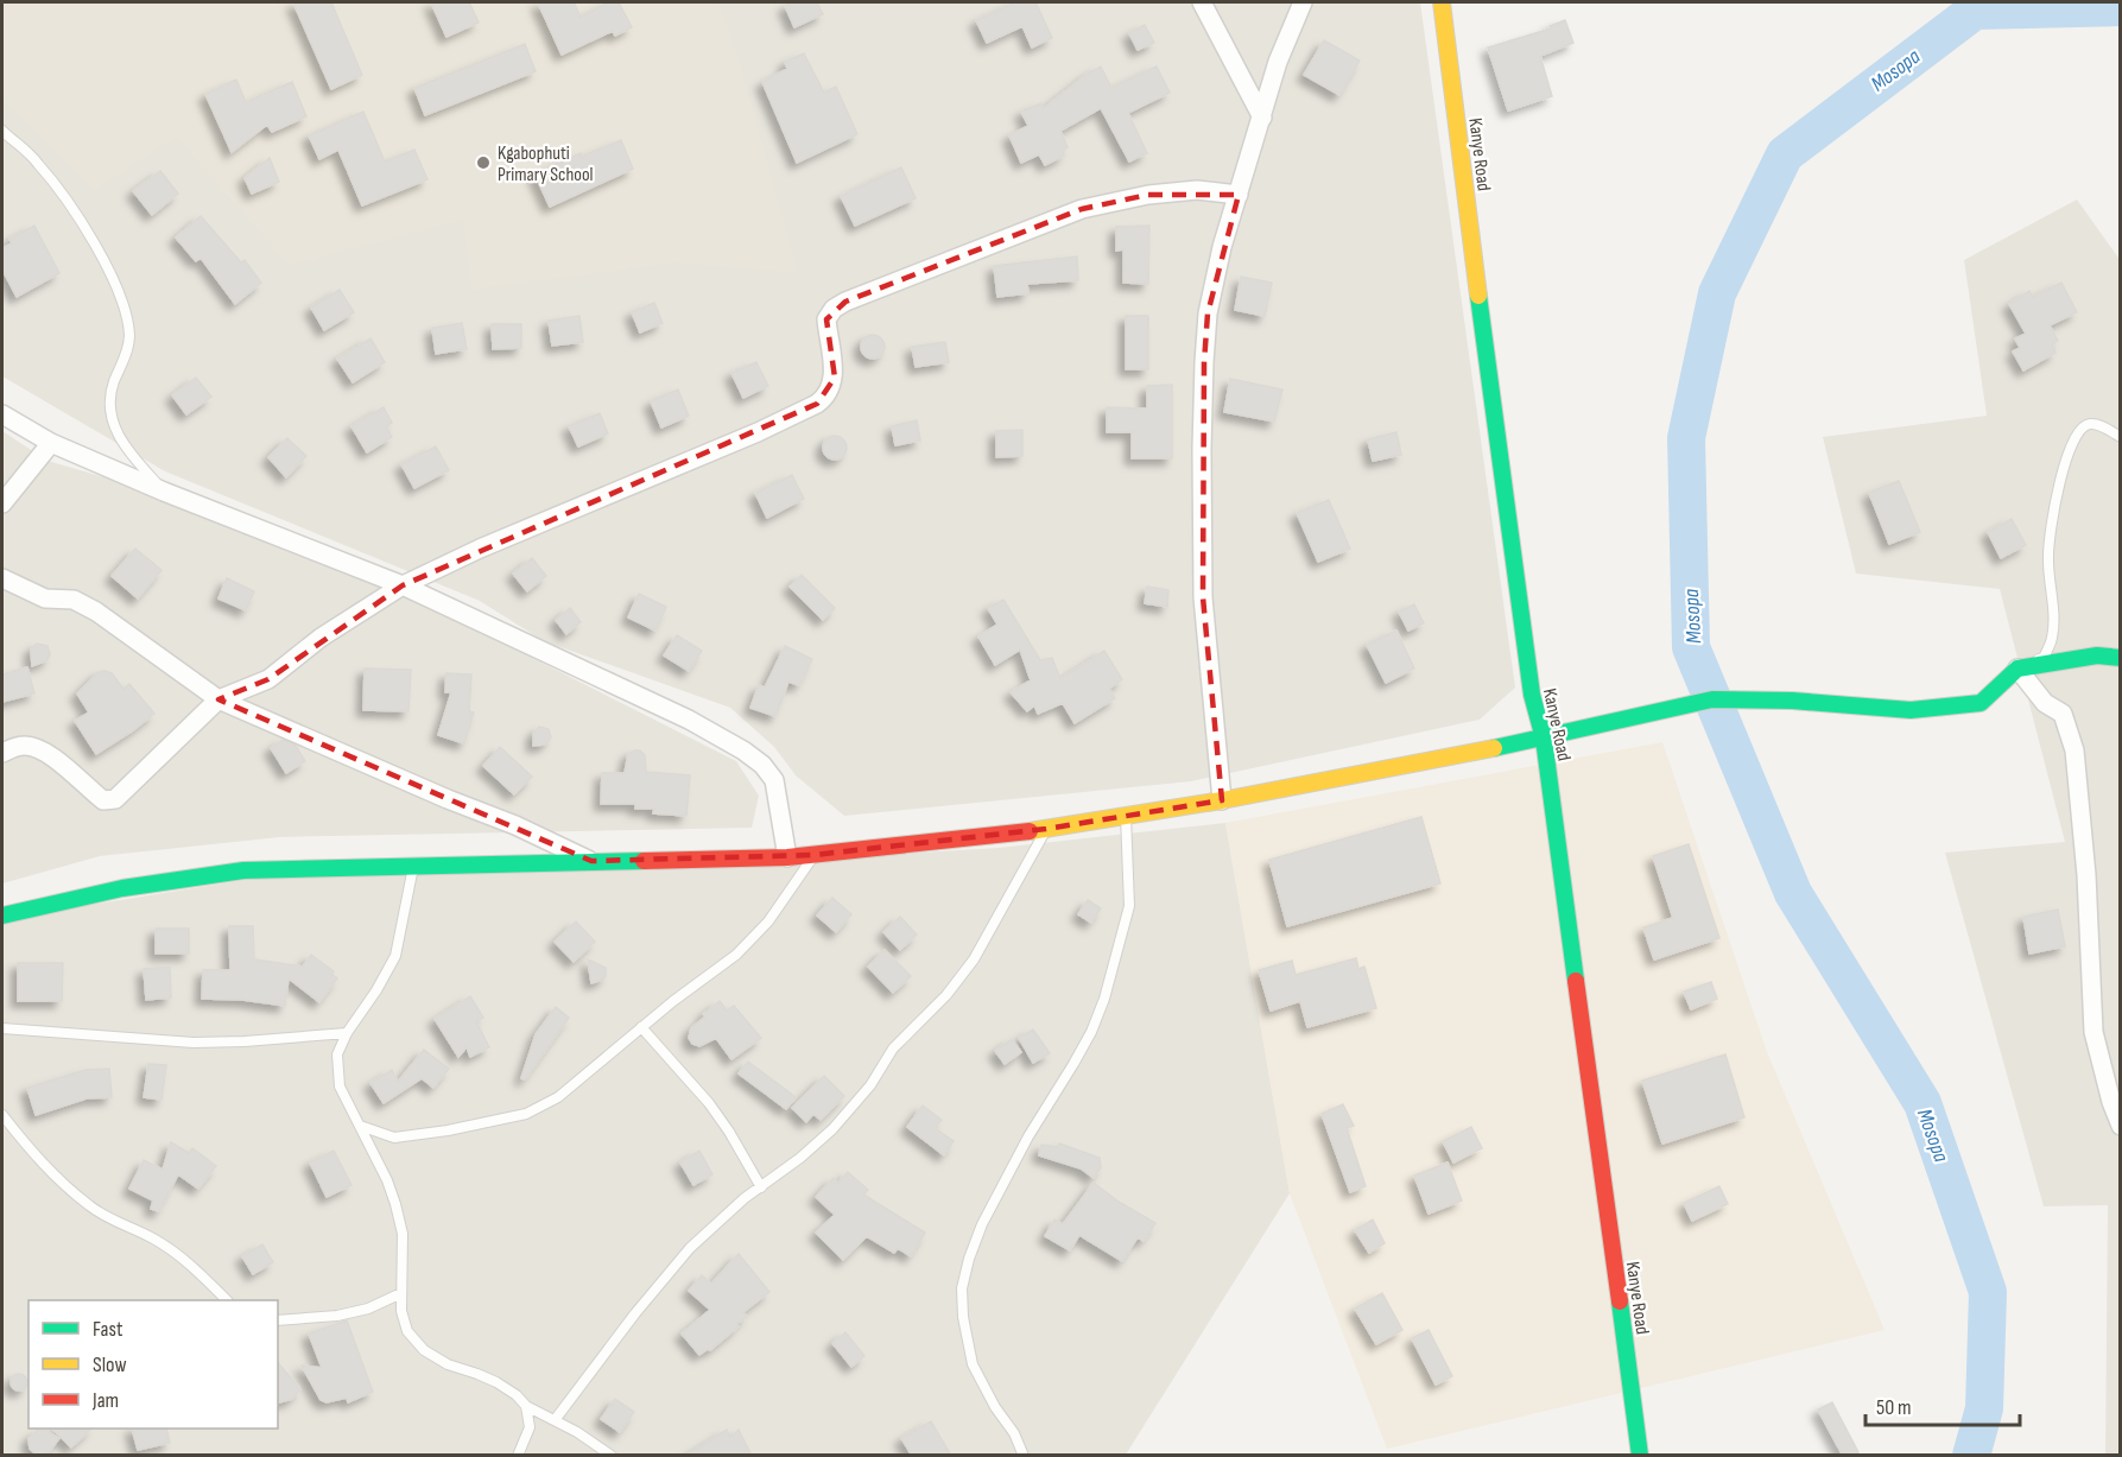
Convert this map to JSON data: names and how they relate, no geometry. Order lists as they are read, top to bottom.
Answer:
{
  "streets": {
    "street": ["Kanye Road"]
  },
  "water": ["Mosopa"],
  "places": ["Kgabophuti Primary School"],
  "legend": ["Fast", "Slow", "Jam"],
  "scale_bar": "50 m"
}
